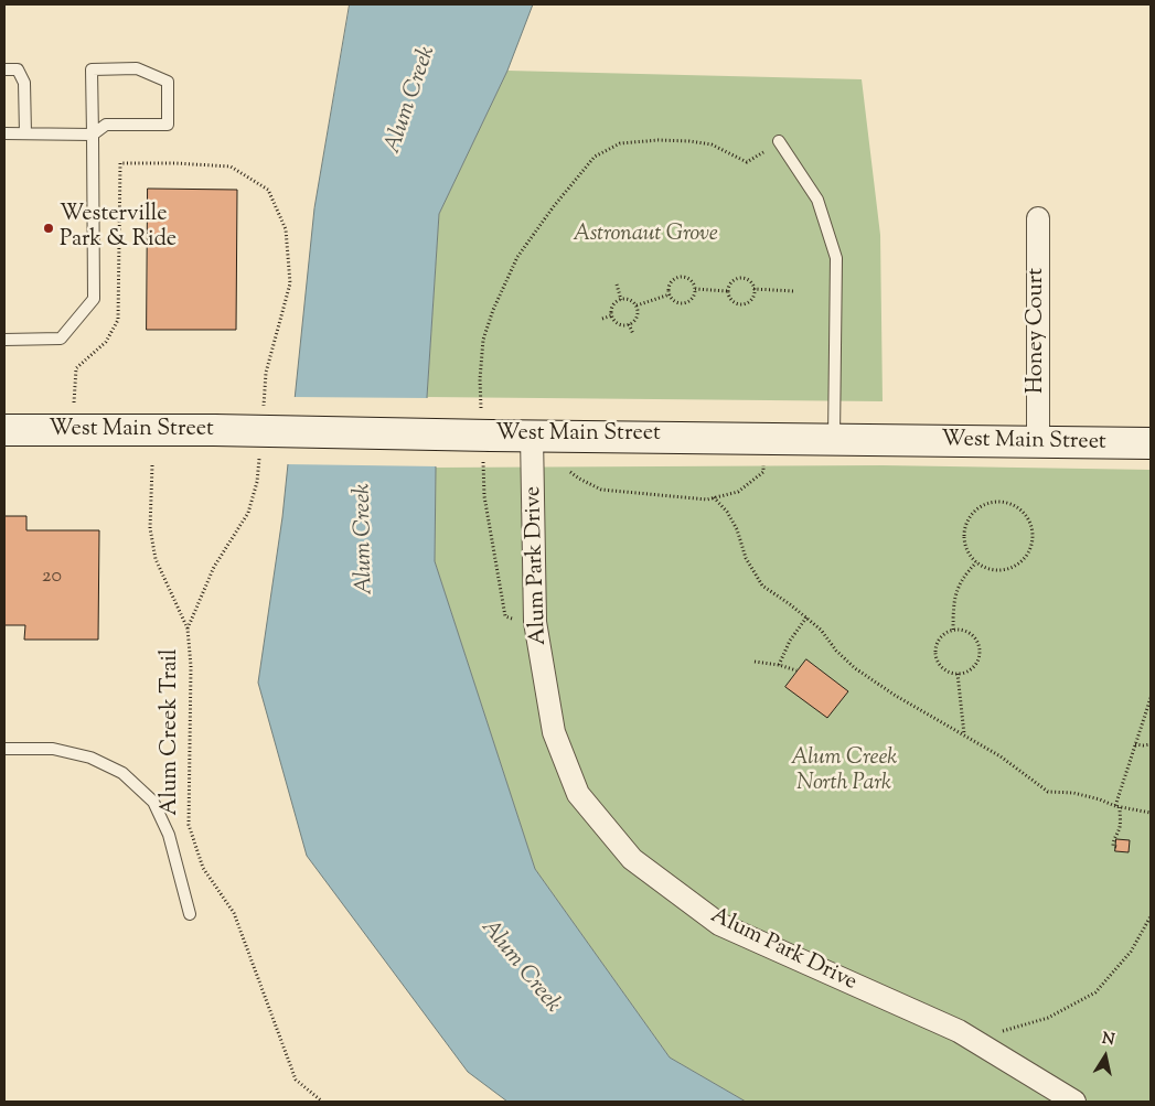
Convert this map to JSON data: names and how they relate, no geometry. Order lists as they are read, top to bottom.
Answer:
{
  "streets": {
    "main road": ["West Main Street"],
    "street": ["Honey Court", "Alum Park Drive"],
    "path": ["Alum Creek Trail"]
  },
  "crossings": [
    ["Honey Court", "West Main Street"],
    ["West Main Street", "Alum Park Drive"]
  ],
  "water": ["Alum Creek"],
  "parks": ["Astronaut Grove", "Alum Creek North Park"],
  "places": ["Westerville Park & Ride"],
  "house_numbers": ["20"],
  "north": "top"
}
